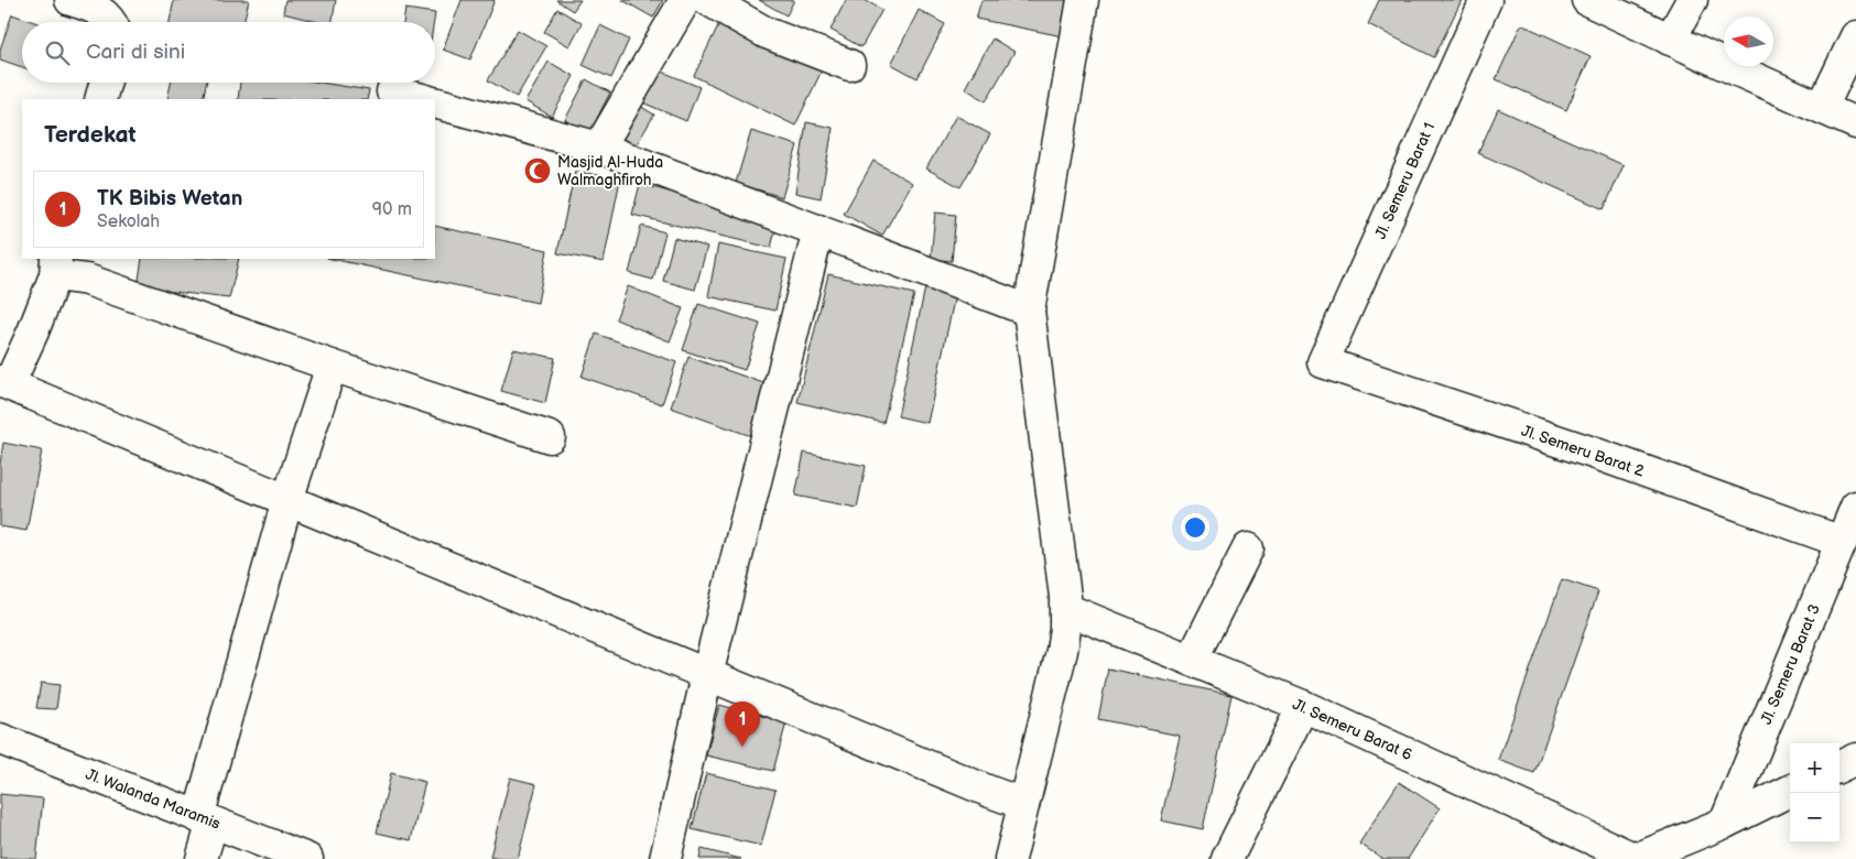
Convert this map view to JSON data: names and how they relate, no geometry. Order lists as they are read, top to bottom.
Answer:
{
  "streets": {
    "street": [
      "Jl. Semeru Barat 1",
      "Jl. Semeru Barat 2",
      "Jl. Semeru Barat 3",
      "Jl. Semeru Barat 6",
      "Jl. Walanda Maramis"
    ]
  },
  "crossings": [
    ["Jl. Semeru Barat 1", "Jl. Semeru Barat 2"],
    ["Jl. Semeru Barat 2", "Jl. Semeru Barat 3"]
  ],
  "places": {
    "mosque": ["Masjid Al-Huda Walmaghfiroh"]
  },
  "north": "left",
  "page": {
    "search": "Cari di sini",
    "heading": "Terdekat",
    "list": [
      {
        "mark": "1",
        "name": "TK Bibis Wetan",
        "note": "Sekolah",
        "value": "90 m"
      }
    ],
    "pins": "1",
    "map_buttons": ["+", "−"]
  }
}
